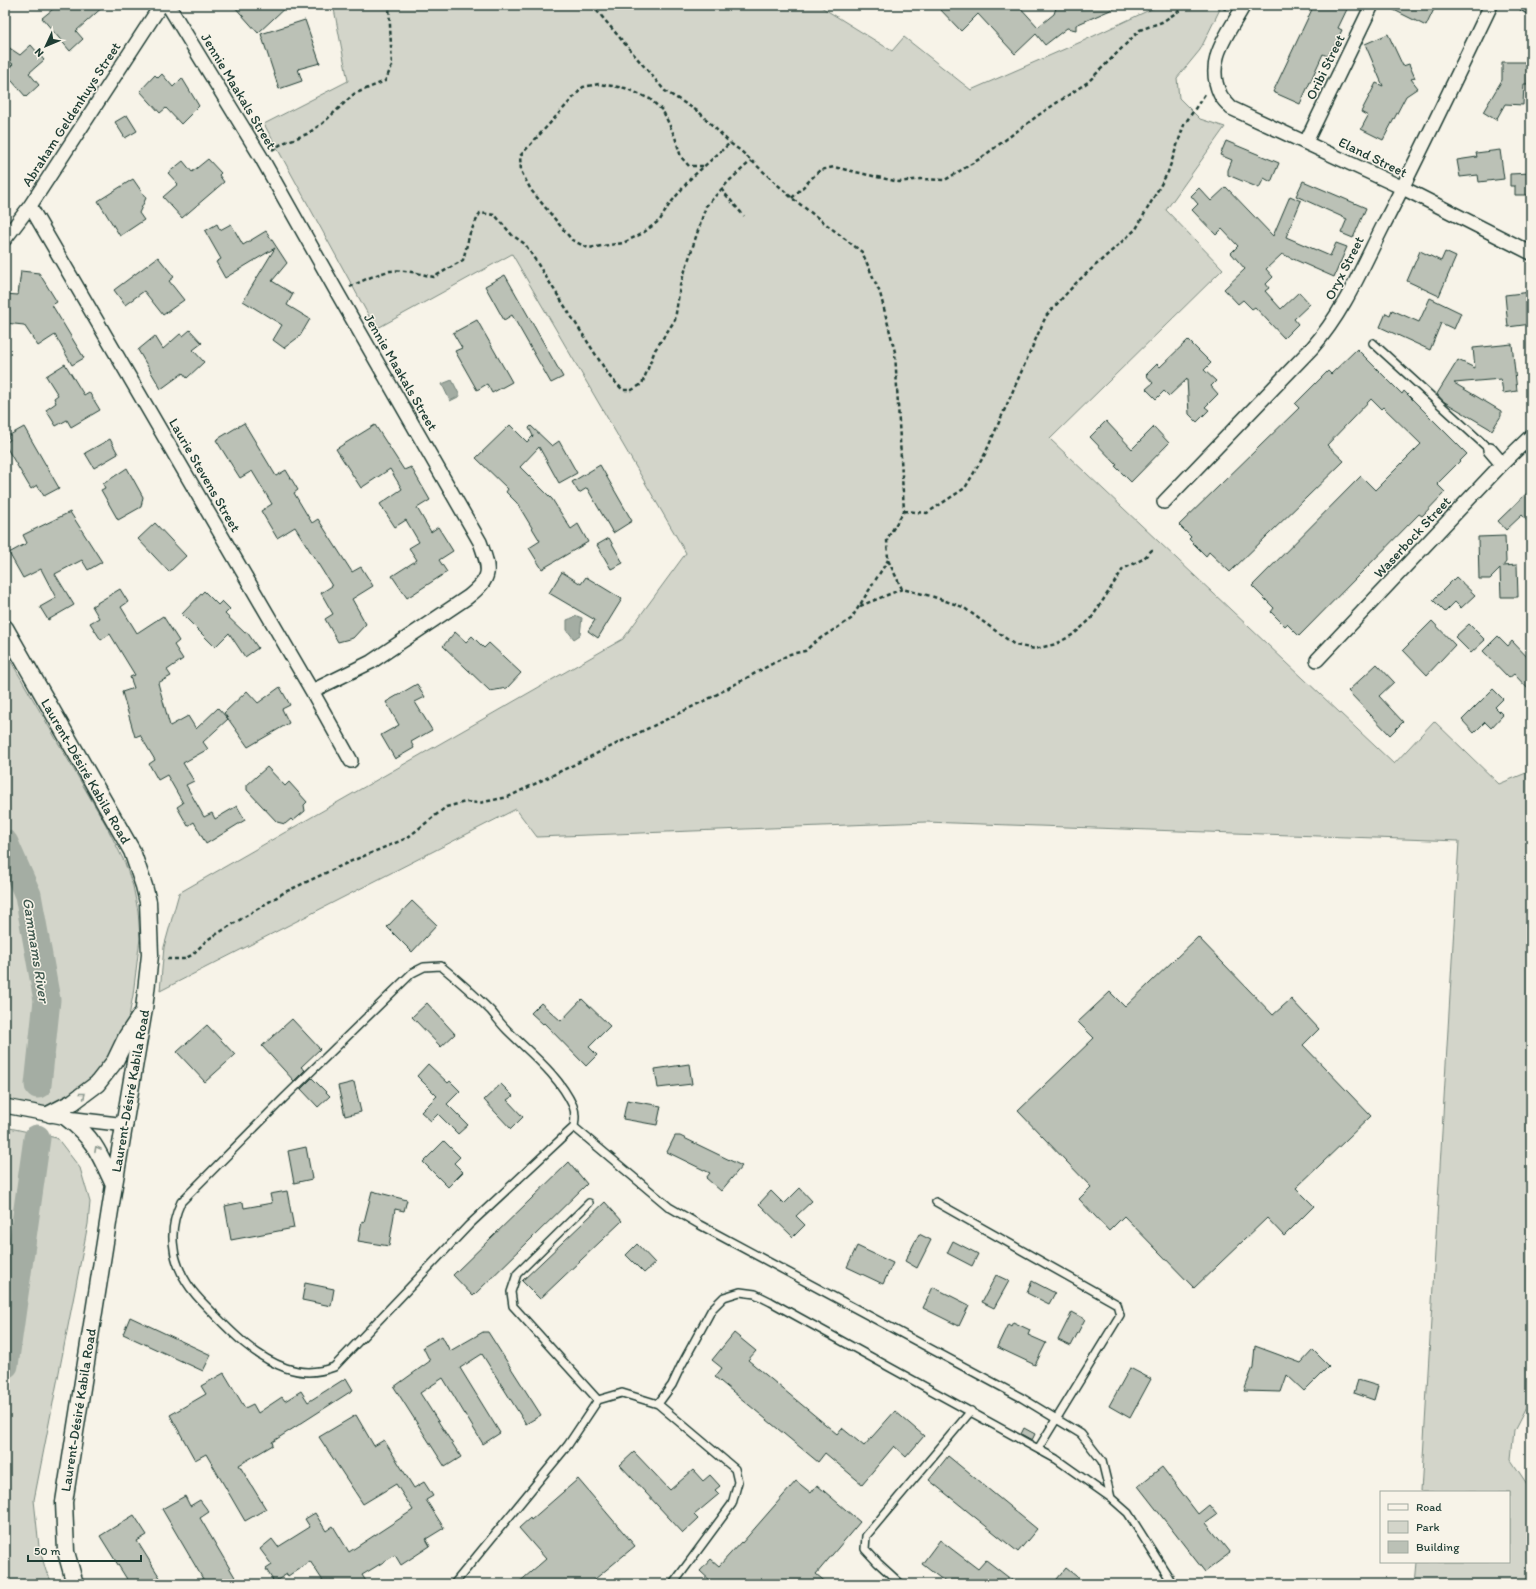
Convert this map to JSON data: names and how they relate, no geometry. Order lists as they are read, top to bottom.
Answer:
{
  "streets": {
    "street": [
      "Oribi Street",
      "Jennie Maakals Street",
      "Abraham Geldenhuys Street",
      "Eland Street",
      "Oryx Street",
      "Laurie Stevens Street",
      "Waserbock Street",
      "Laurent-Désiré Kabila Road"
    ]
  },
  "crossings": [
    ["Oribi Street", "Eland Street"],
    ["Jennie Maakals Street", "Laurie Stevens Street"],
    ["Abraham Geldenhuys Street", "Laurie Stevens Street"],
    ["Eland Street", "Oryx Street"]
  ],
  "water": ["Gammams River"],
  "legend": ["Road", "Park", "Building"],
  "scale_bar": "50 m",
  "north": "bottom left"
}
